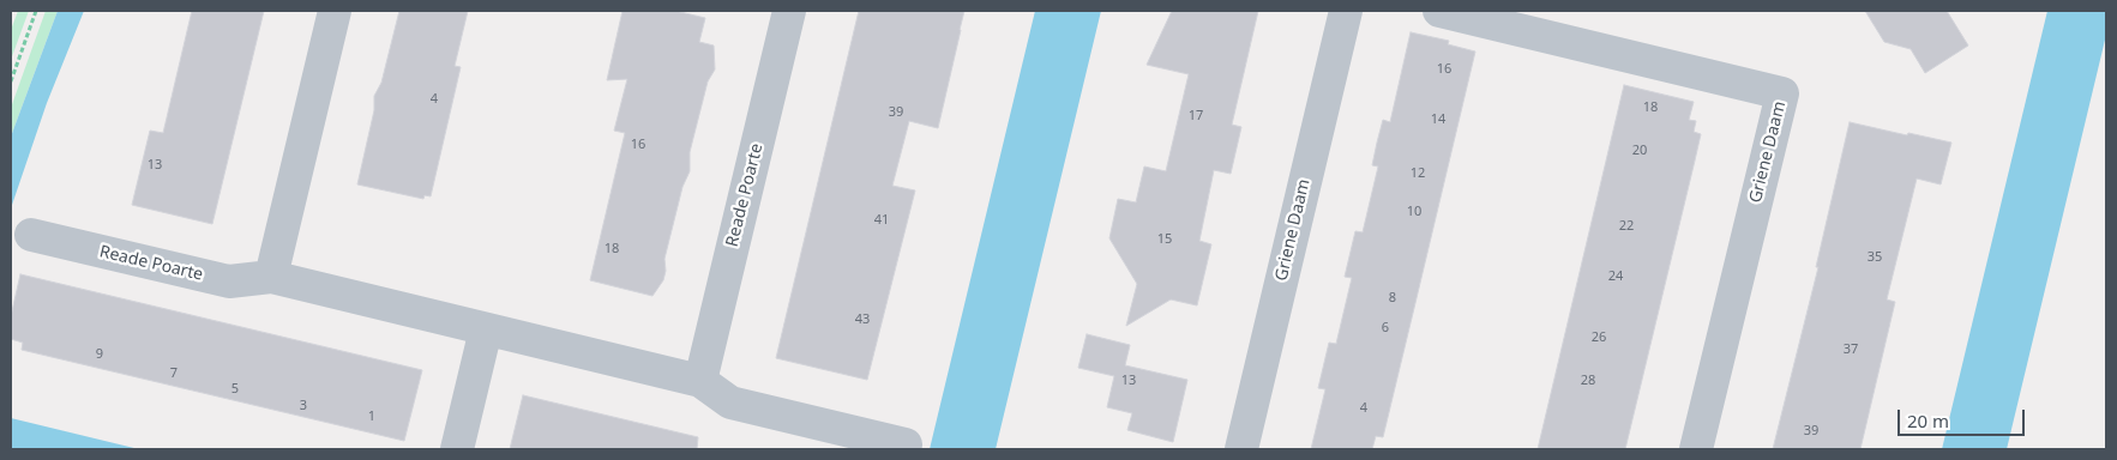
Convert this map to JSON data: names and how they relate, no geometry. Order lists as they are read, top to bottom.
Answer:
{
  "streets": {
    "street": ["Griene Daam", "Reade Poarte"]
  },
  "house_numbers": [
    "16",
    "4",
    "18",
    "39",
    "17",
    "14",
    "16",
    "20",
    "13",
    "12",
    "10",
    "41",
    "22",
    "15",
    "18",
    "35",
    "24",
    "8",
    "43",
    "6",
    "26",
    "37",
    "9",
    "7",
    "13",
    "28",
    "5",
    "3",
    "4",
    "1",
    "39"
  ],
  "scale_bar": "20 m"
}
